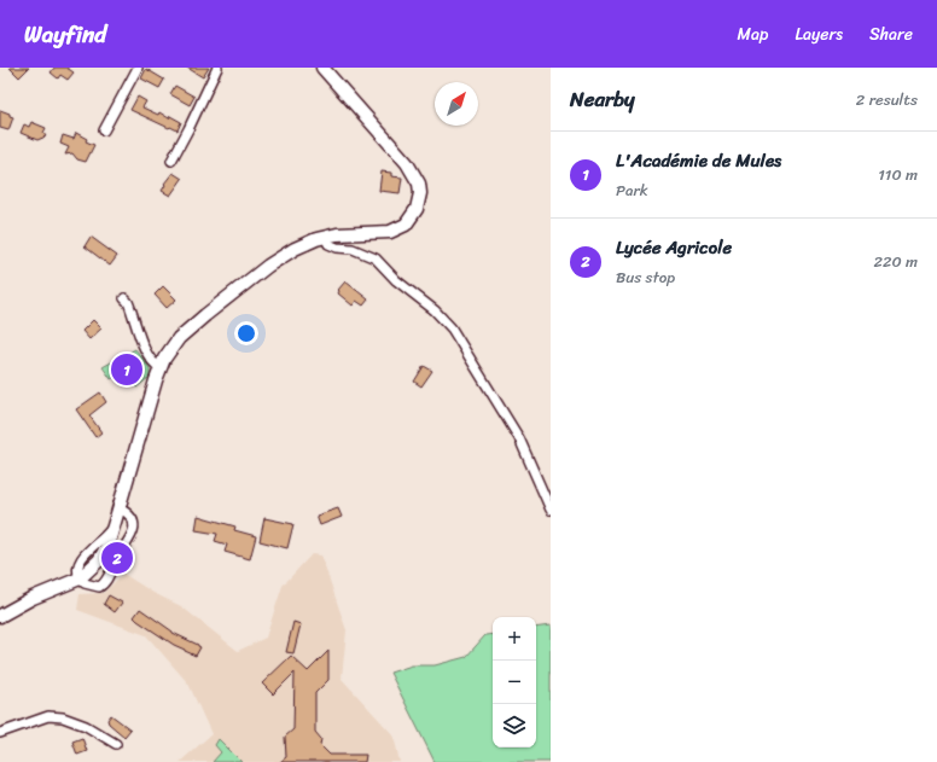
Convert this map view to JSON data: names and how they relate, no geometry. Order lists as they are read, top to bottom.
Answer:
{
  "north": "top right",
  "page": {
    "header": "Wayfind",
    "nav": ["Map", "Layers", "Share"],
    "heading": ["Nearby", "2 results"],
    "list": [
      {
        "mark": "1",
        "name": "L'Académie de Mules",
        "note": "Park",
        "value": "110 m"
      },
      {
        "mark": "2",
        "name": "Lycée Agricole",
        "note": "Bus stop",
        "value": "220 m"
      }
    ],
    "pins": ["1", "2"],
    "map_buttons": ["+", "−"]
  }
}
